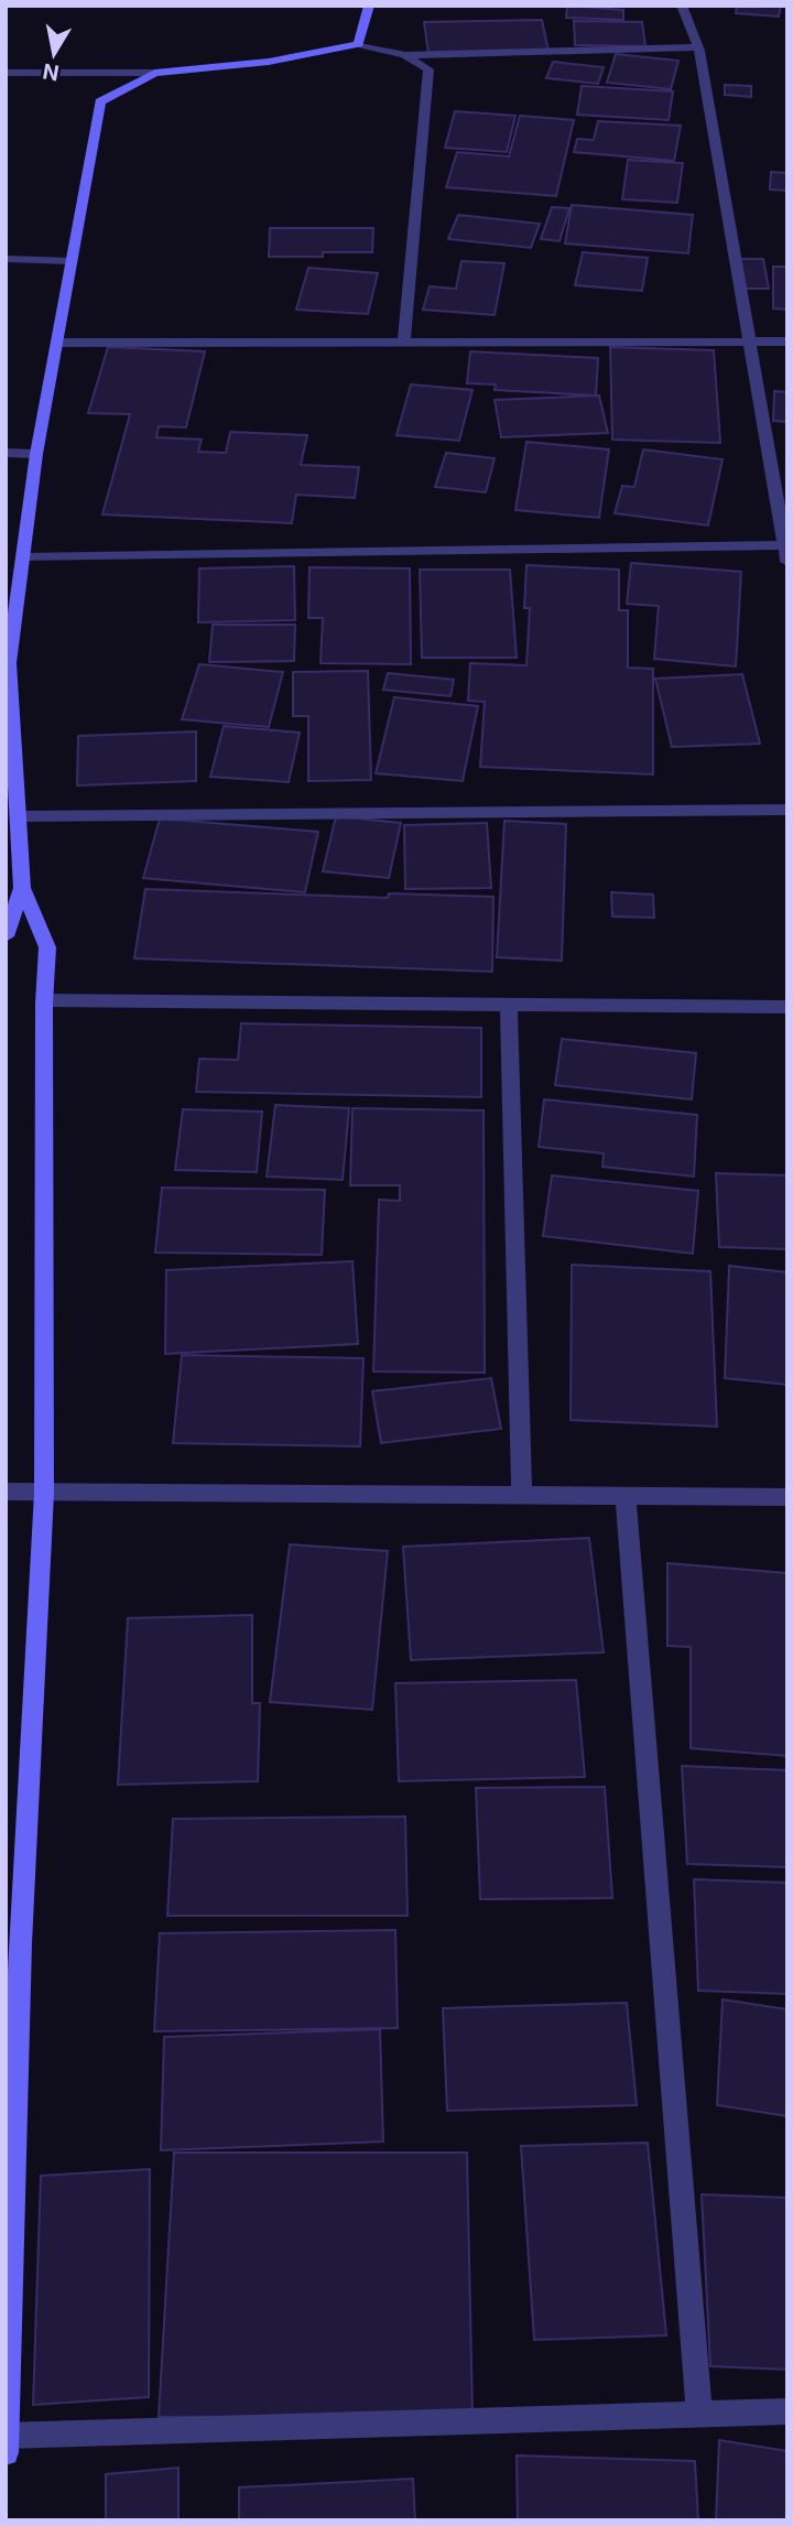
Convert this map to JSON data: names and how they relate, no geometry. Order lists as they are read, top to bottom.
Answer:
{
  "north": "bottom"
}
